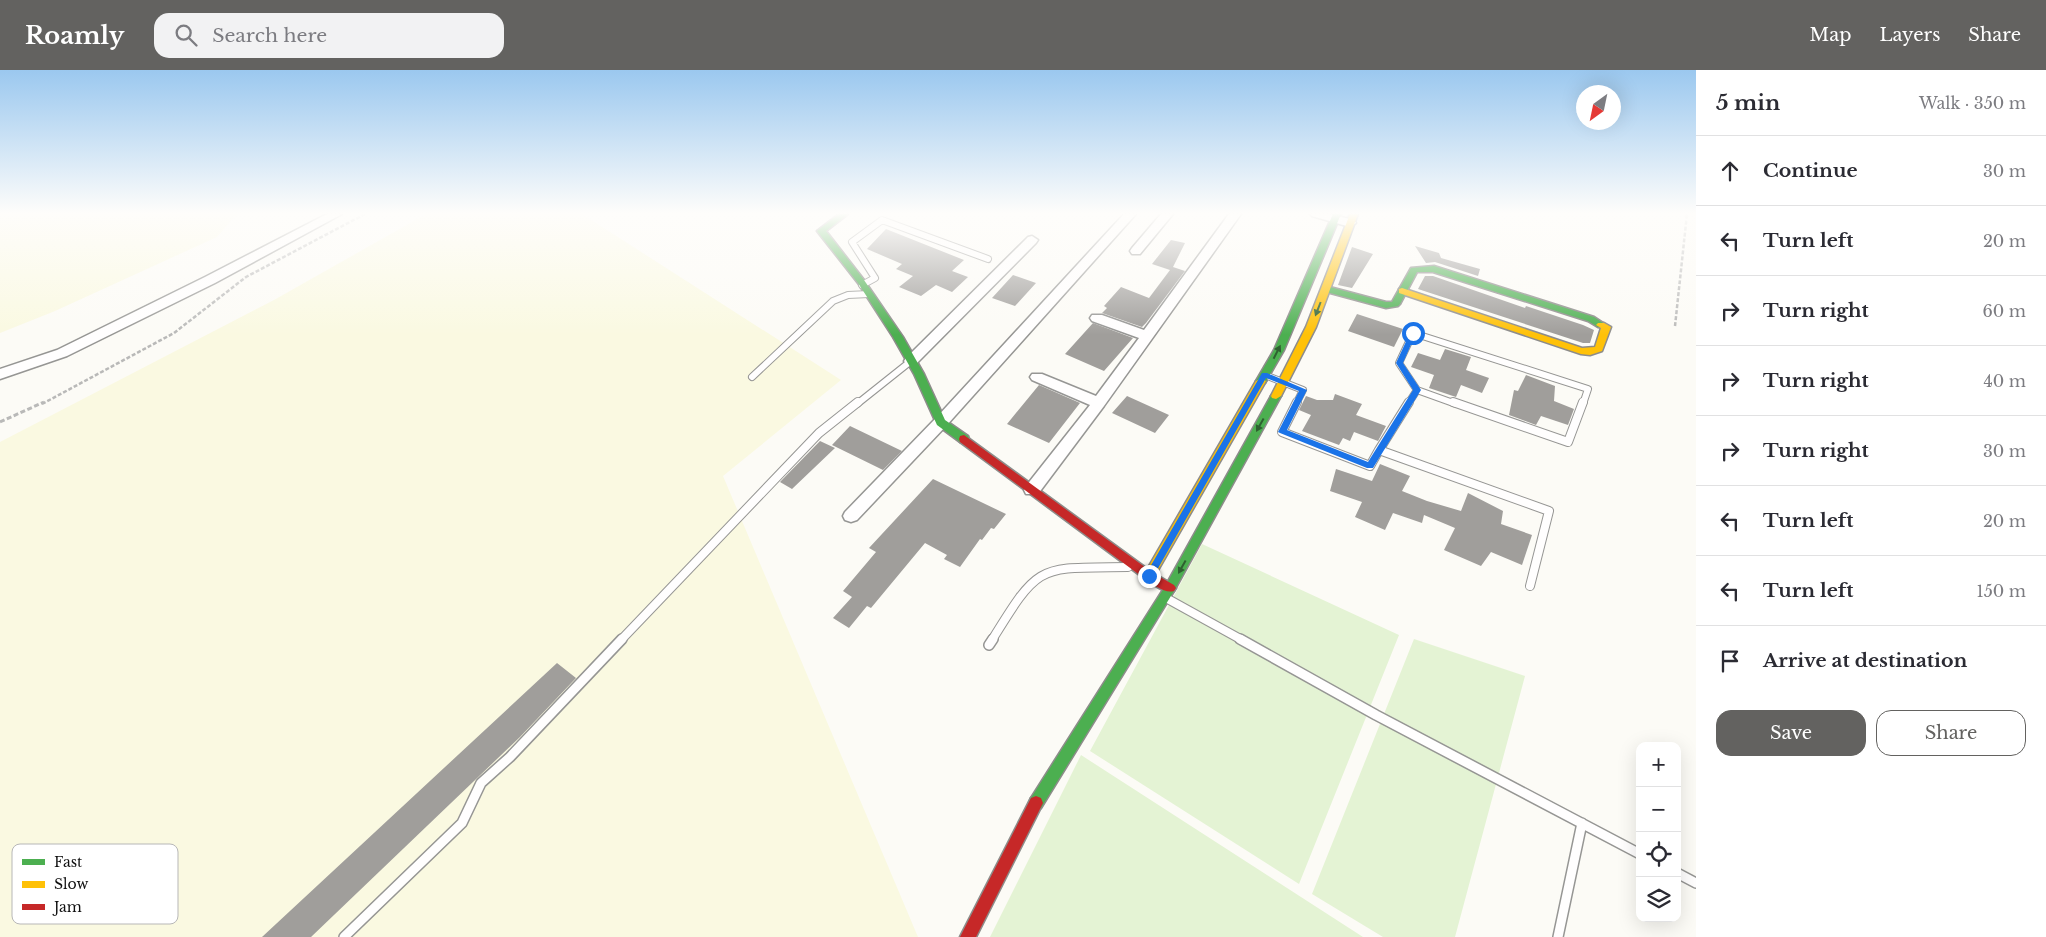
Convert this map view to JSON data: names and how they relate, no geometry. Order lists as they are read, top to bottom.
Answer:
{
  "legend": ["Fast", "Slow", "Jam"],
  "north": "bottom left",
  "page": {
    "header": "Roamly",
    "search": "Search here",
    "nav": ["Map", "Layers", "Share"],
    "heading": ["5 min", "Walk · 350 m"],
    "list": [
      ["Continue", "30 m"],
      ["Turn left", "20 m"],
      ["Turn right", "60 m"],
      ["Turn right", "40 m"],
      ["Turn right", "30 m"],
      ["Turn left", "20 m"],
      ["Turn left", "150 m"],
      "Arrive at destination"
    ],
    "buttons": ["Save", "Share"],
    "map_buttons": ["+", "−"]
  }
}
